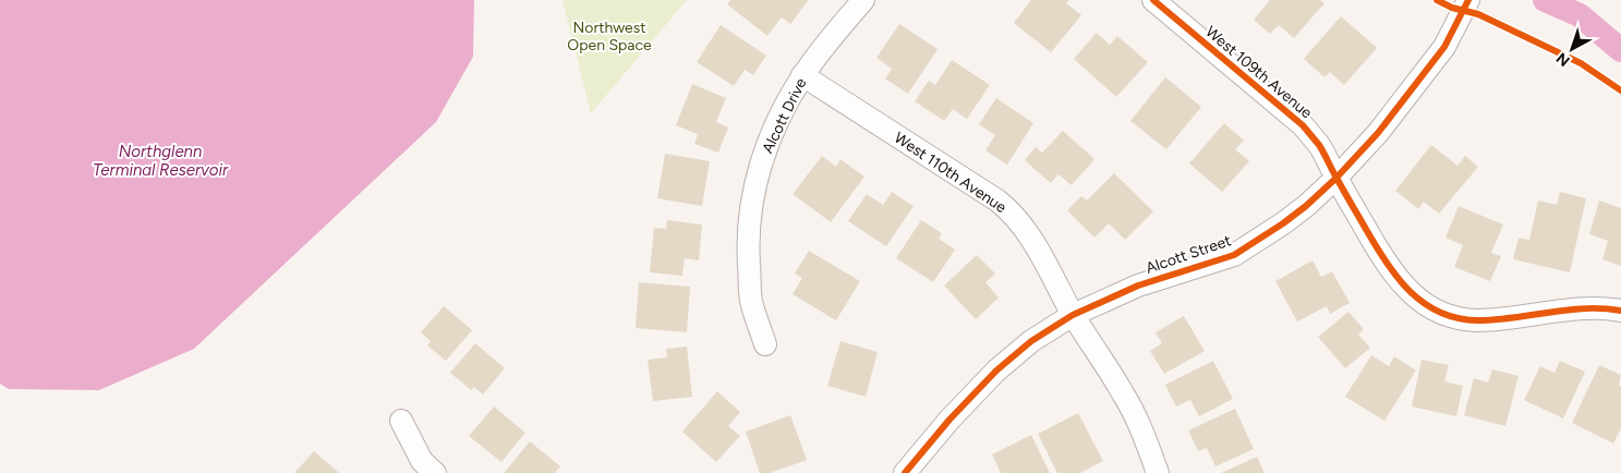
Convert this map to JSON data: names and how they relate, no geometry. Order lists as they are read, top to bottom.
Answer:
{
  "streets": {
    "street": [
      "West 109th Avenue",
      "Alcott Drive",
      "West 110th Avenue",
      "Alcott Street"
    ]
  },
  "crossings": [
    ["West 109th Avenue", "Alcott Street"],
    ["Alcott Drive", "West 110th Avenue"],
    ["West 110th Avenue", "Alcott Street"]
  ],
  "water": ["Northglenn Terminal Reservoir"],
  "parks": ["Northwest Open Space"],
  "north": "bottom left"
}
